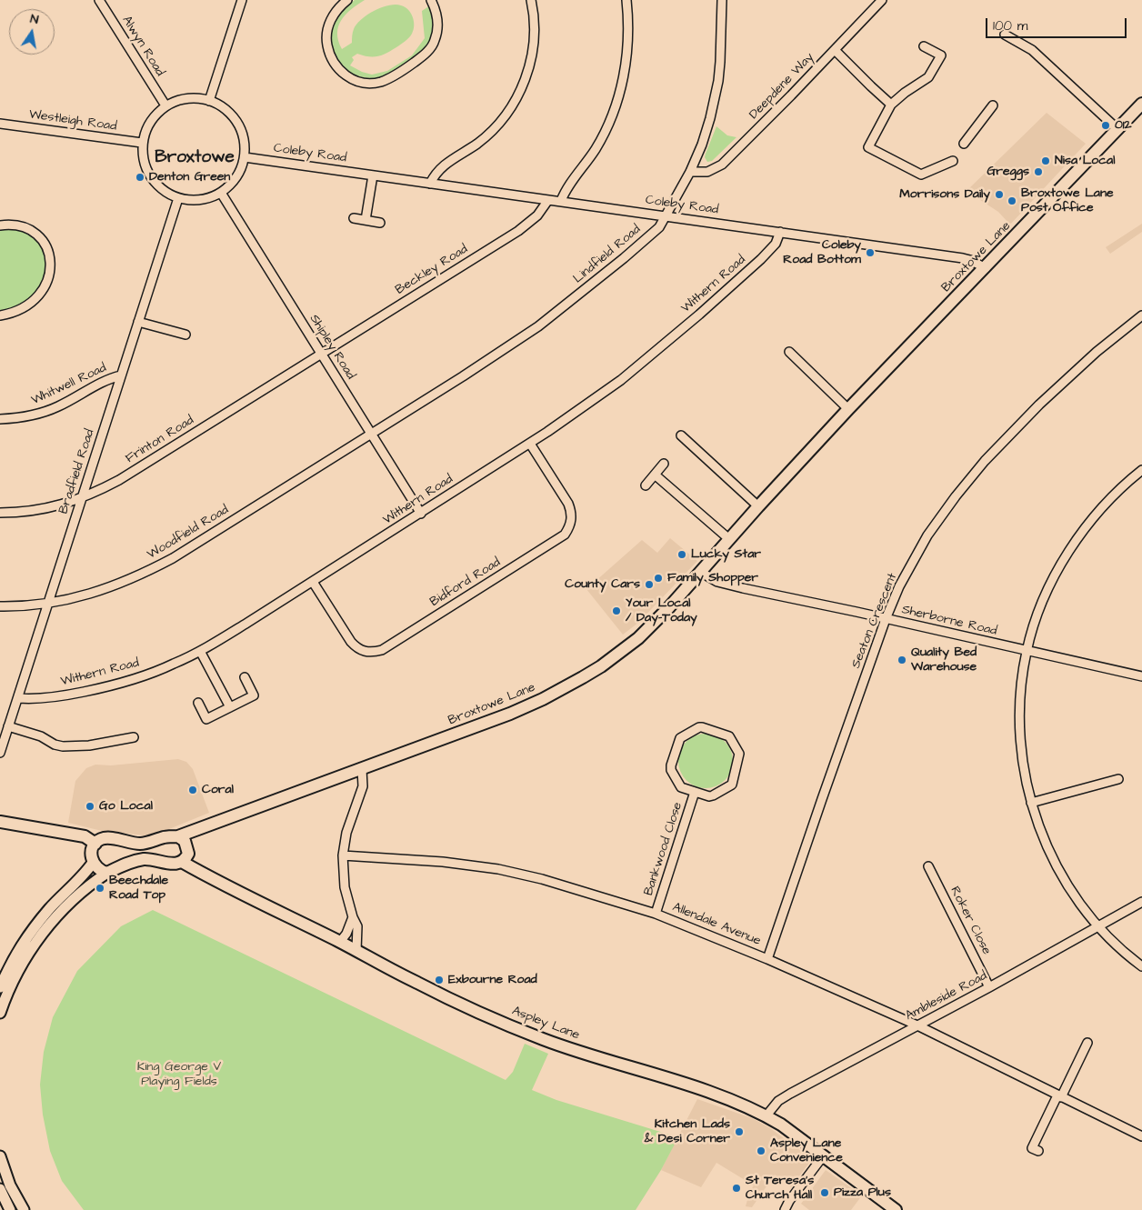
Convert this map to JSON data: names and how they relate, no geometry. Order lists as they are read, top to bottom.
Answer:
{
  "streets": {
    "main road": ["Broxtowe Lane", "Aspley Lane"],
    "street": [
      "Alwyn Road",
      "Deepdene Way",
      "Westleigh Road",
      "Coleby Road",
      "Lindfield Road",
      "Beckley Road",
      "Withern Road",
      "Shipley Road",
      "Whitwell Road",
      "Frinton Road",
      "Bradfield Road",
      "Woodfield Road",
      "Bidford Road",
      "Seaton Crescent",
      "Sherborne Road",
      "Bankwood Close",
      "Roker Close",
      "Allendale Avenue",
      "Ambleside Road"
    ]
  },
  "crossings": [
    ["Alwyn Road", "Westleigh Road"],
    ["Alwyn Road", "Coleby Road"],
    ["Alwyn Road", "Shipley Road"],
    ["Alwyn Road", "Bradfield Road"],
    ["Deepdene Way", "Lindfield Road"],
    ["Westleigh Road", "Coleby Road"],
    ["Westleigh Road", "Shipley Road"],
    ["Westleigh Road", "Bradfield Road"],
    ["Coleby Road", "Lindfield Road"],
    ["Coleby Road", "Broxtowe Lane"],
    ["Coleby Road", "Beckley Road"],
    ["Coleby Road", "Withern Road"],
    ["Coleby Road", "Shipley Road"],
    ["Coleby Road", "Bradfield Road"],
    ["Lindfield Road", "Shipley Road"],
    ["Lindfield Road", "Woodfield Road"],
    ["Broxtowe Lane", "Sherborne Road"],
    ["Beckley Road", "Shipley Road"],
    ["Beckley Road", "Frinton Road"],
    ["Withern Road", "Shipley Road"],
    ["Withern Road", "Bradfield Road"],
    ["Withern Road", "Bidford Road"],
    ["Shipley Road", "Frinton Road"],
    ["Shipley Road", "Bradfield Road"],
    ["Shipley Road", "Woodfield Road"],
    ["Whitwell Road", "Bradfield Road"],
    ["Frinton Road", "Bradfield Road"],
    ["Bradfield Road", "Woodfield Road"],
    ["Seaton Crescent", "Sherborne Road"],
    ["Seaton Crescent", "Allendale Avenue"],
    ["Bankwood Close", "Allendale Avenue"],
    ["Roker Close", "Ambleside Road"],
    ["Allendale Avenue", "Ambleside Road"],
    ["Ambleside Road", "Aspley Lane"]
  ],
  "districts": ["Broxtowe"],
  "parks": ["King George V Playing Fields"],
  "places": [
    "012",
    "Nisa Local",
    "Greggs",
    "Denton Green",
    "Morrisons Daily",
    "Broxtowe Lane Post Office",
    "Coleby Road Bottom",
    "Lucky Star",
    "Family Shopper",
    "County Cars",
    "Your Local / Day-Today",
    "Quality Bed Warehouse",
    "Coral",
    "Go Local",
    "Beechdale Road Top",
    "Exbourne Road",
    "Kitchen Lads & Desi Corner",
    "Aspley Lane Convenience",
    "St Teresa's Church Hall",
    "Pizza Plus"
  ],
  "scale_bar": "100 m",
  "north": "top"
}
